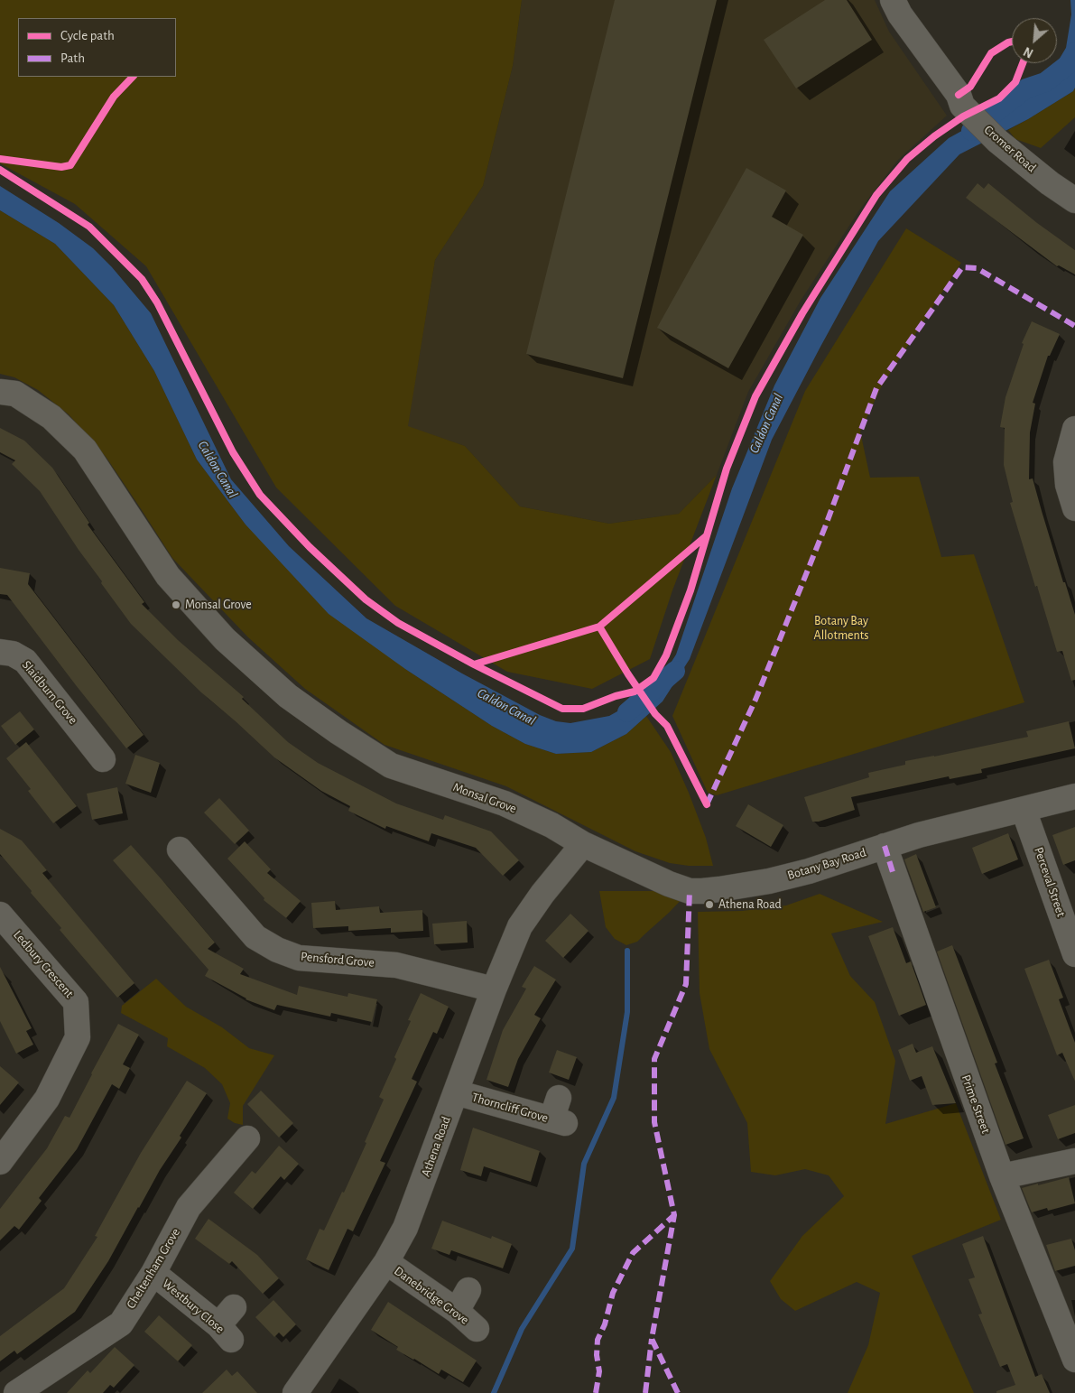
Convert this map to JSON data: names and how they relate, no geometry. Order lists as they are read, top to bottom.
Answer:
{
  "streets": {
    "street": [
      "Cromer Road",
      "Slaidburn Grove",
      "Monsal Grove",
      "Botany Bay Road",
      "Perceval Street",
      "Pensford Grove",
      "Ledbury Crescent",
      "Prime Street",
      "Thorncliff Grove",
      "Athena Road",
      "Cheltenham Grove",
      "Danebridge Grove",
      "Westbury Close"
    ]
  },
  "crossings": [
    ["Monsal Grove", "Botany Bay Road"],
    ["Monsal Grove", "Athena Road"],
    ["Botany Bay Road", "Perceval Street"],
    ["Botany Bay Road", "Prime Street"],
    ["Botany Bay Road", "Athena Road"],
    ["Pensford Grove", "Athena Road"],
    ["Thorncliff Grove", "Athena Road"],
    ["Athena Road", "Danebridge Grove"],
    ["Cheltenham Grove", "Westbury Close"]
  ],
  "water": ["Caldon Canal"],
  "parks": ["Botany Bay Allotments"],
  "places": ["Monsal Grove", "Athena Road"],
  "legend": ["Cycle path", "Path"],
  "north": "bottom left"
}
